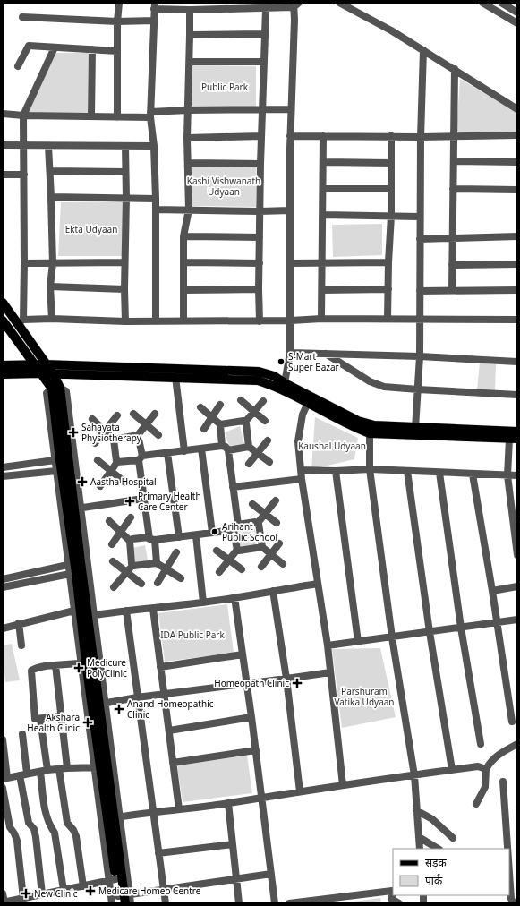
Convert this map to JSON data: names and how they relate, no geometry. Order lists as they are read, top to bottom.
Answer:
{
  "parks": [
    "Public Park",
    "Kashi Vishwanath Udyaan",
    "Ekta Udyaan",
    "Kaushal Udyaan",
    "IDA Public Park",
    "Parshuram Vatika Udyaan"
  ],
  "places": {
    "other": ["S-Mart Super Bazar", "Arihant Public School"],
    "health": [
      "Sahayata Physiotherapy",
      "Aastha Hospital",
      "Primary Health Care Center",
      "Medicure PolyClinic",
      "Homeopath Clinic",
      "Anand Homeopathic Clinic",
      "Akshara Health Clinic",
      "Medicare Homeo Centre",
      "New Clinic"
    ]
  },
  "legend": ["सड़क", "पार्क"]
}
